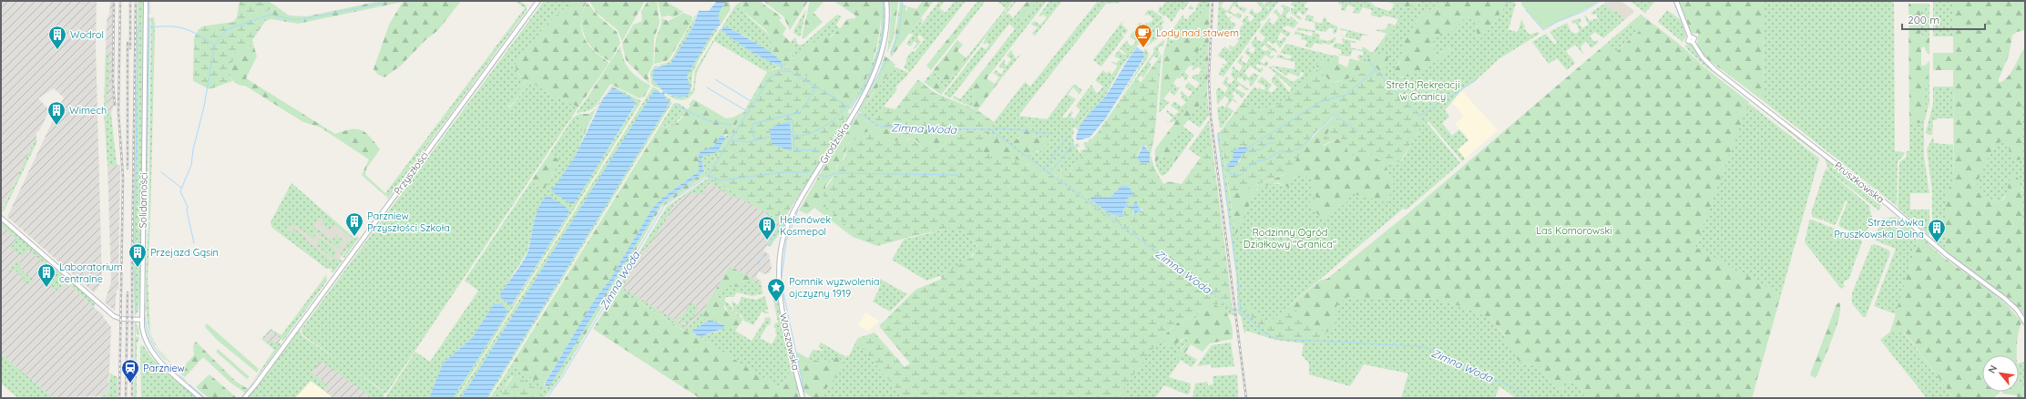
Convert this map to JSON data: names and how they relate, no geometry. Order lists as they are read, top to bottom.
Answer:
{
  "streets": {
    "street": [
      "Grodziska",
      "Przyszłości",
      "Pruszkowska",
      "Solidarności",
      "Warszawska"
    ]
  },
  "crossings": [
    ["Grodziska", "Warszawska"]
  ],
  "water": ["Zimna Woda"],
  "parks": ["Strefa Rekreacji w Granicy", "Las Komorowski", "Rodzinny Ogród Działkowy \"Granica\""],
  "places": {
    "cafe": ["Lody nad stawem"],
    "building": [
      "Wodrol",
      "Wimech",
      "Parzniew Przyszłości Szkoła",
      "Helenówek Kosmepol",
      "Strzeniówka Pruszkowska Dolna",
      "Przejazd Gąsin",
      "Laboratorium centralne"
    ],
    "place": ["Pomnik wyzwolenia ojczyzny 1919"],
    "station": ["Parzniew"]
  },
  "scale_bar": "200 m",
  "north": "top left"
}
